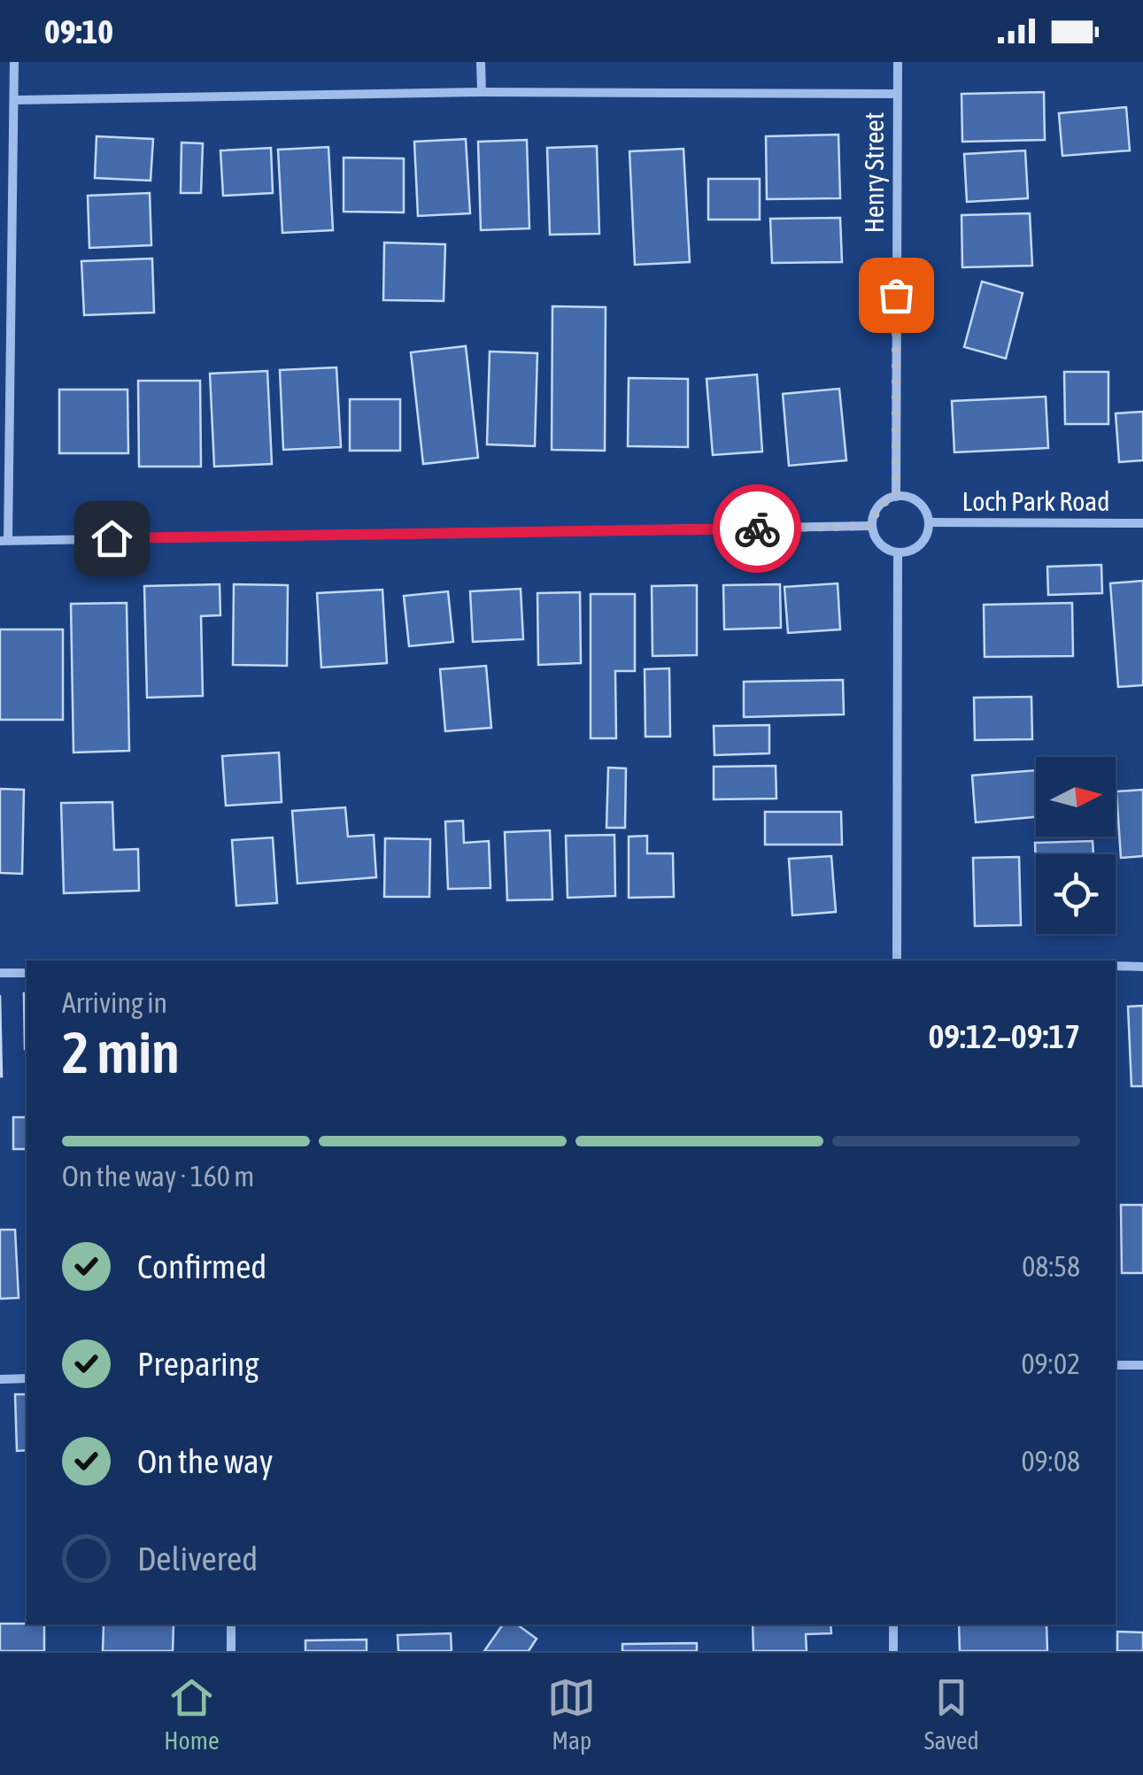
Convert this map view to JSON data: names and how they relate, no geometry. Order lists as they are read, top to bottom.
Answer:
{
  "streets": {
    "street": ["Henry Street", "Loch Park Road"]
  },
  "crossings": [
    ["Henry Street", "Loch Park Road"]
  ],
  "north": "right",
  "page": {
    "status": "09:10",
    "heading": ["2 min", "Arriving in", "09:12–09:17"],
    "bar": "On the way · 160 m",
    "list": [
      ["Confirmed", "08:58"],
      ["Preparing", "09:02"],
      ["On the way", "09:08"],
      "Delivered"
    ],
    "tabs": ["Home", "Map", "Saved"]
  }
}
